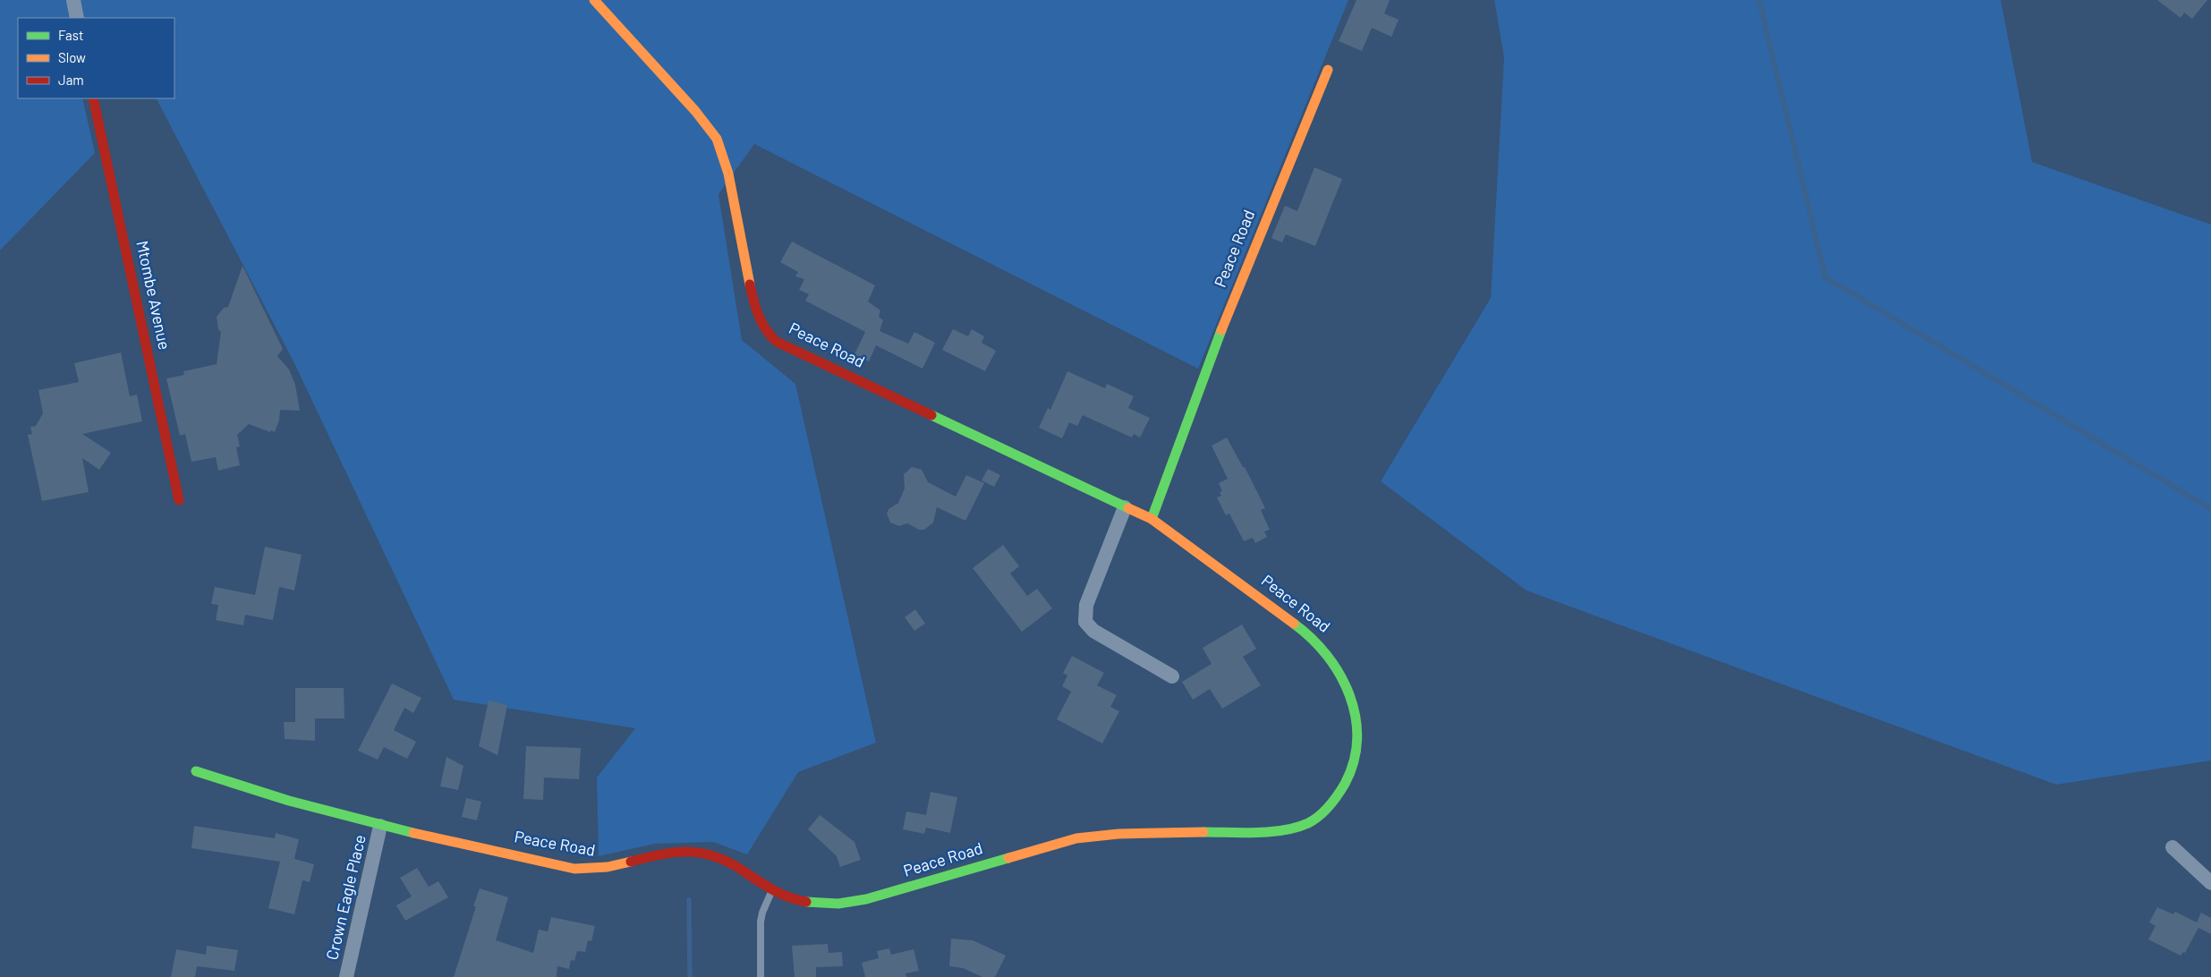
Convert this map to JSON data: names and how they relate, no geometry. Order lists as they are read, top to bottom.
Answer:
{
  "streets": {
    "street": ["Peace Road", "Mtombe Avenue", "Crown Eagle Place"]
  },
  "crossings": [
    ["Peace Road", "Crown Eagle Place"]
  ],
  "legend": ["Fast", "Slow", "Jam"]
}
